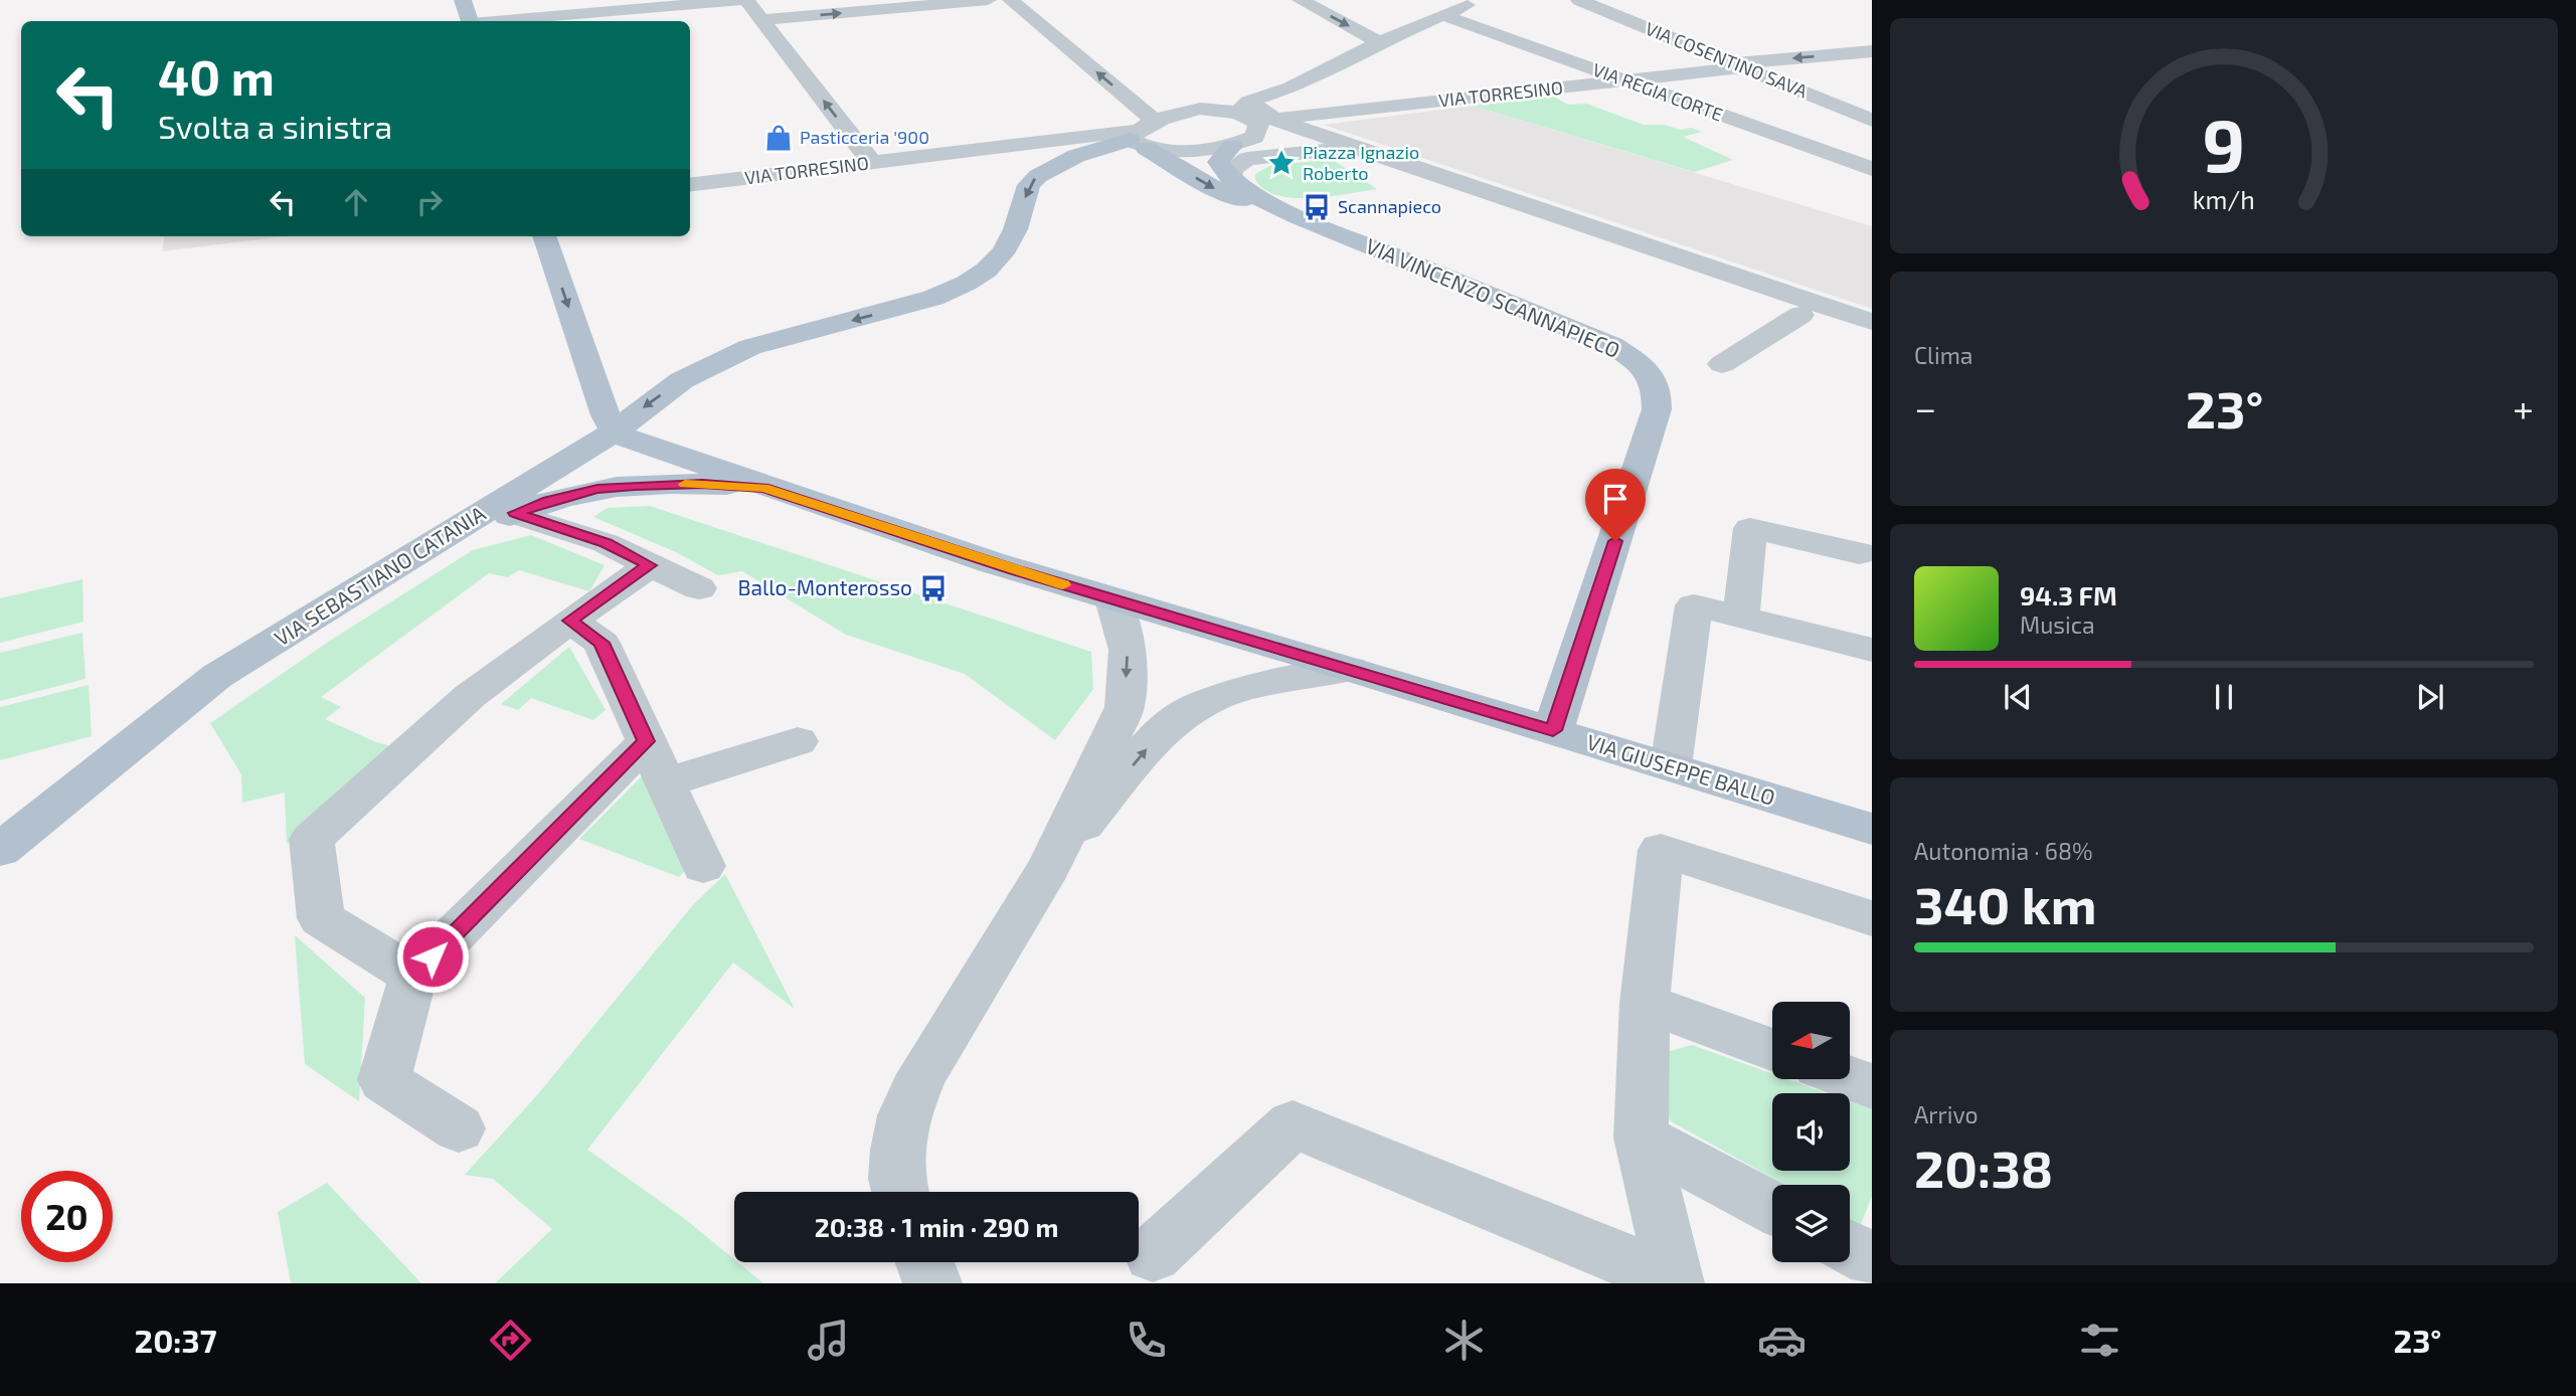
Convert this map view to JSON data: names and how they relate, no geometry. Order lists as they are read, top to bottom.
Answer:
{
  "streets": {
    "main road": ["VIA VINCENZO SCANNAPIECO", "VIA SEBASTIANO CATANIA", "VIA GIUSEPPE BALLO"],
    "street": ["VIA COSENTINO SAVA", "VIA REGIA CORTE", "VIA TORRESINO"]
  },
  "crossings": [
    ["VIA COSENTINO SAVA", "VIA TORRESINO"],
    ["VIA REGIA CORTE", "VIA TORRESINO"],
    ["VIA TORRESINO", "VIA SEBASTIANO CATANIA"],
    ["VIA VINCENZO SCANNAPIECO", "VIA GIUSEPPE BALLO"]
  ],
  "one_way": ["VIA SEBASTIANO CATANIA"],
  "places": {
    "shop": ["Pasticceria '900"],
    "place": ["Piazza Ignazio Roberto"],
    "bus stop": ["Scannapieco", "Ballo-Monterosso"]
  },
  "north": "left",
  "page": {
    "turn": ["40 m", "Svolta a sinistra"],
    "tile": [
      "Clima",
      ["Autonomia · 68%", "340 km"],
      ["Arrivo", "20:38"]
    ],
    "heat": ["−", "23°", "+"],
    "song": ["94.3 FM", "Musica"],
    "limit": "20",
    "trip": "20:38 · 1 min · 290 m",
    "tabs": ["20:37", "23°"],
    "gauge": ["9", "km/h"]
  }
}
